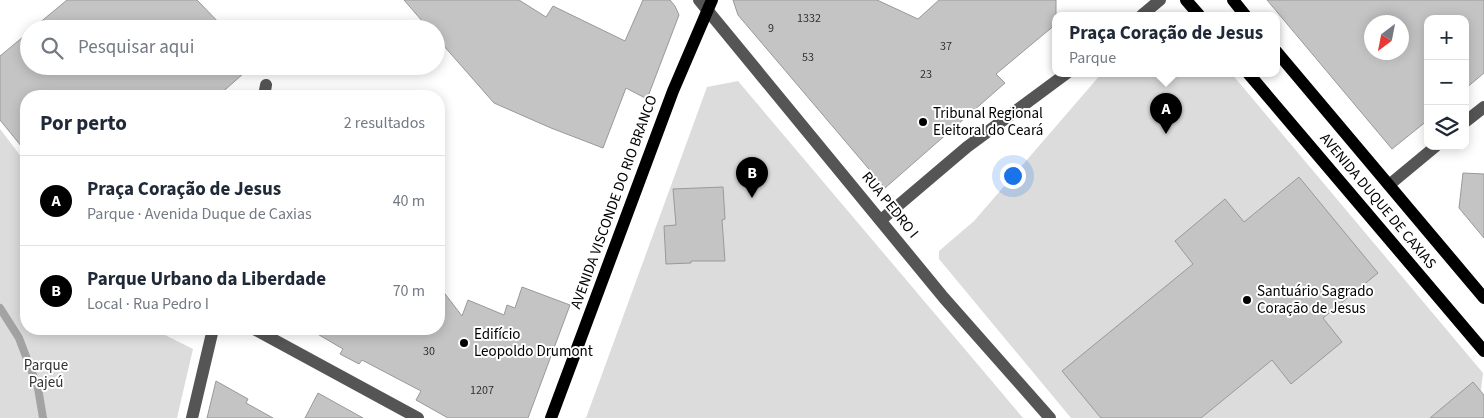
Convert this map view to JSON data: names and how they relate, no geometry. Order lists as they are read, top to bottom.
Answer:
{
  "streets": {
    "main road": ["AVENIDA DUQUE DE CAXIAS", "AVENIDA VISCONDE DO RIO BRANCO"],
    "street": ["RUA PEDRO I"]
  },
  "crossings": [
    ["AVENIDA VISCONDE DO RIO BRANCO", "RUA PEDRO I"]
  ],
  "parks": ["Parque Pajeú"],
  "places": ["Tribunal Regional Eleitoral do Ceará", "Santuário Sagrado Coração de Jesus", "Edifício Leopoldo Drumont"],
  "house_numbers": [
    "1332",
    "9",
    "37",
    "53",
    "23",
    "30",
    "1207"
  ],
  "north": "bottom left",
  "page": {
    "popup": ["Praça Coração de Jesus", "Parque"],
    "map_buttons": ["+", "−"],
    "search": "Pesquisar aqui",
    "heading": ["Por perto", "2 resultados"],
    "pins": ["A", "B"],
    "list": [
      {
        "mark": "A",
        "name": "Praça Coração de Jesus",
        "note": "Parque · Avenida Duque de Caxias",
        "value": "40 m"
      },
      {
        "mark": "B",
        "name": "Parque Urbano da Liberdade",
        "note": "Local · Rua Pedro I",
        "value": "70 m"
      }
    ]
  }
}
